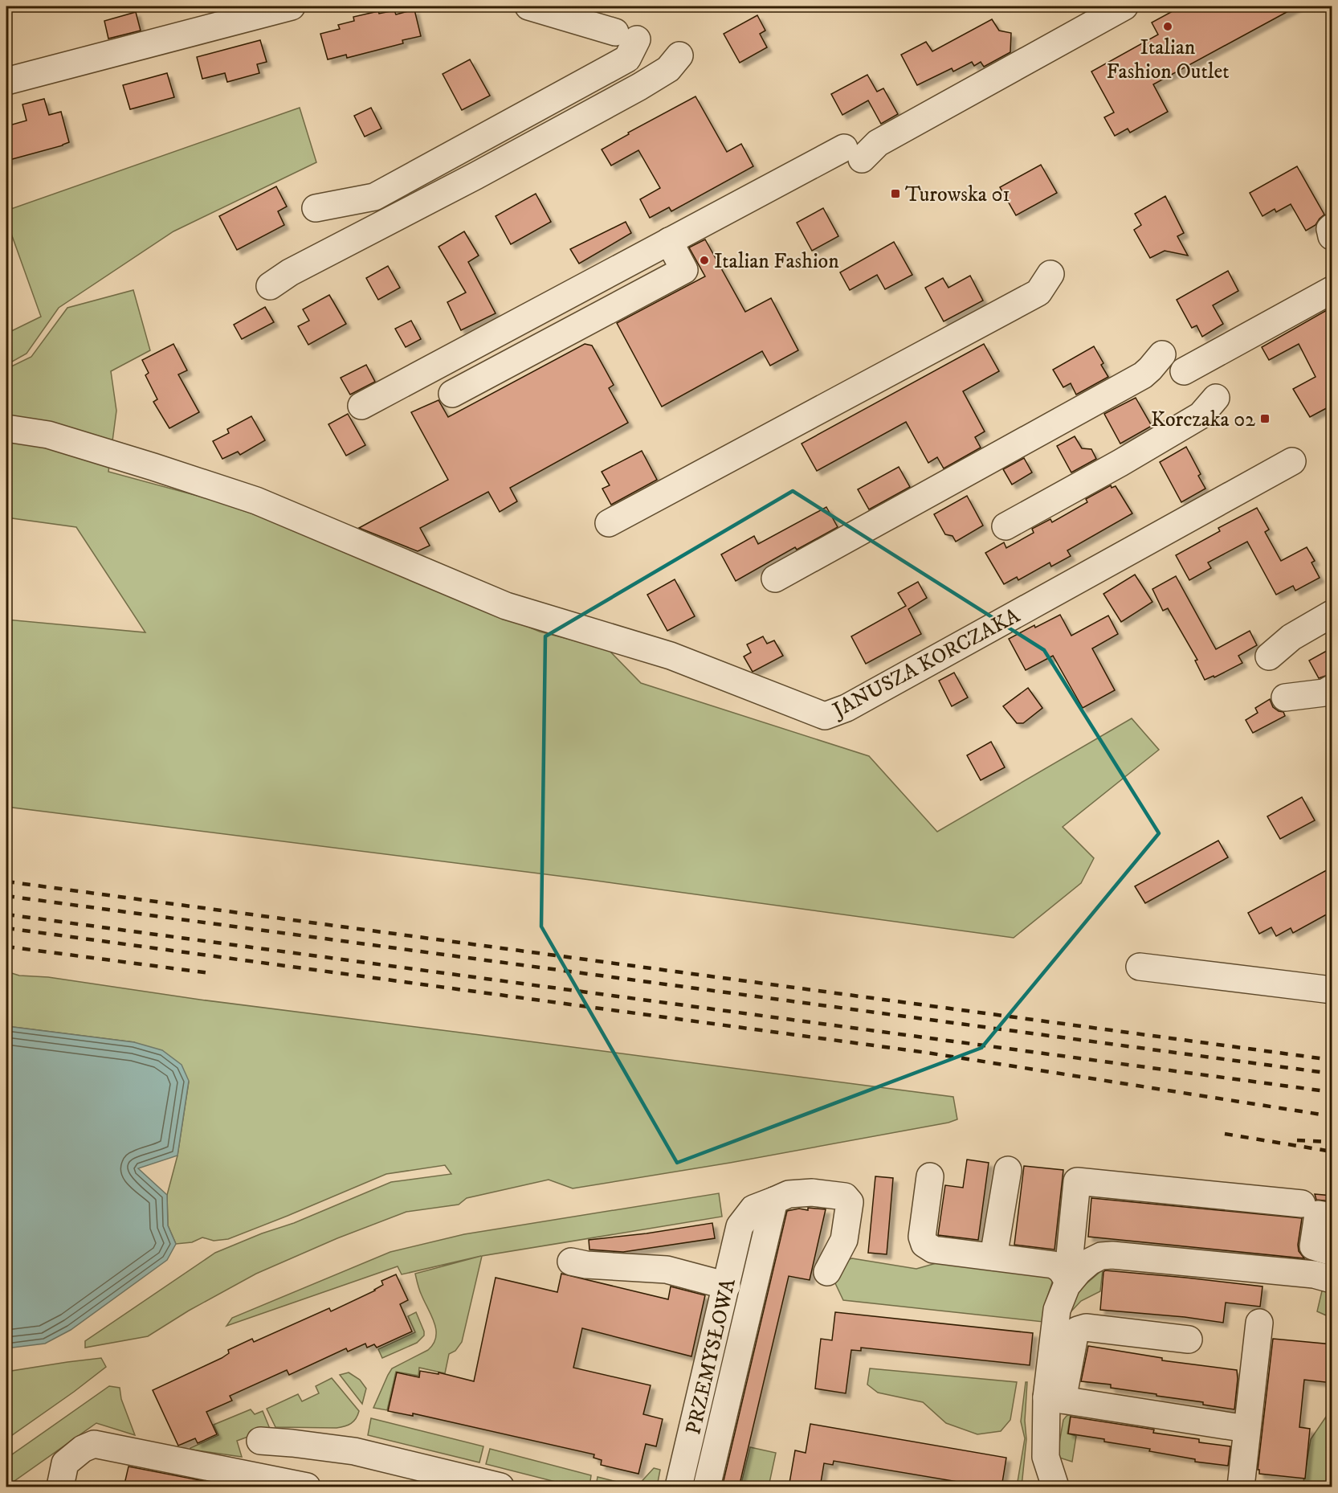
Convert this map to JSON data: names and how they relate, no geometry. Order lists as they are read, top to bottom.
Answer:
{
  "streets": {
    "street": ["JANUSZA KORCZAKA", "PRZEMYSŁOWA"]
  },
  "places": {
    "other": ["Italian Fashion Outlet", "Italian Fashion"],
    "transit": ["Turowska 01", "Korczaka 02"]
  }
}
